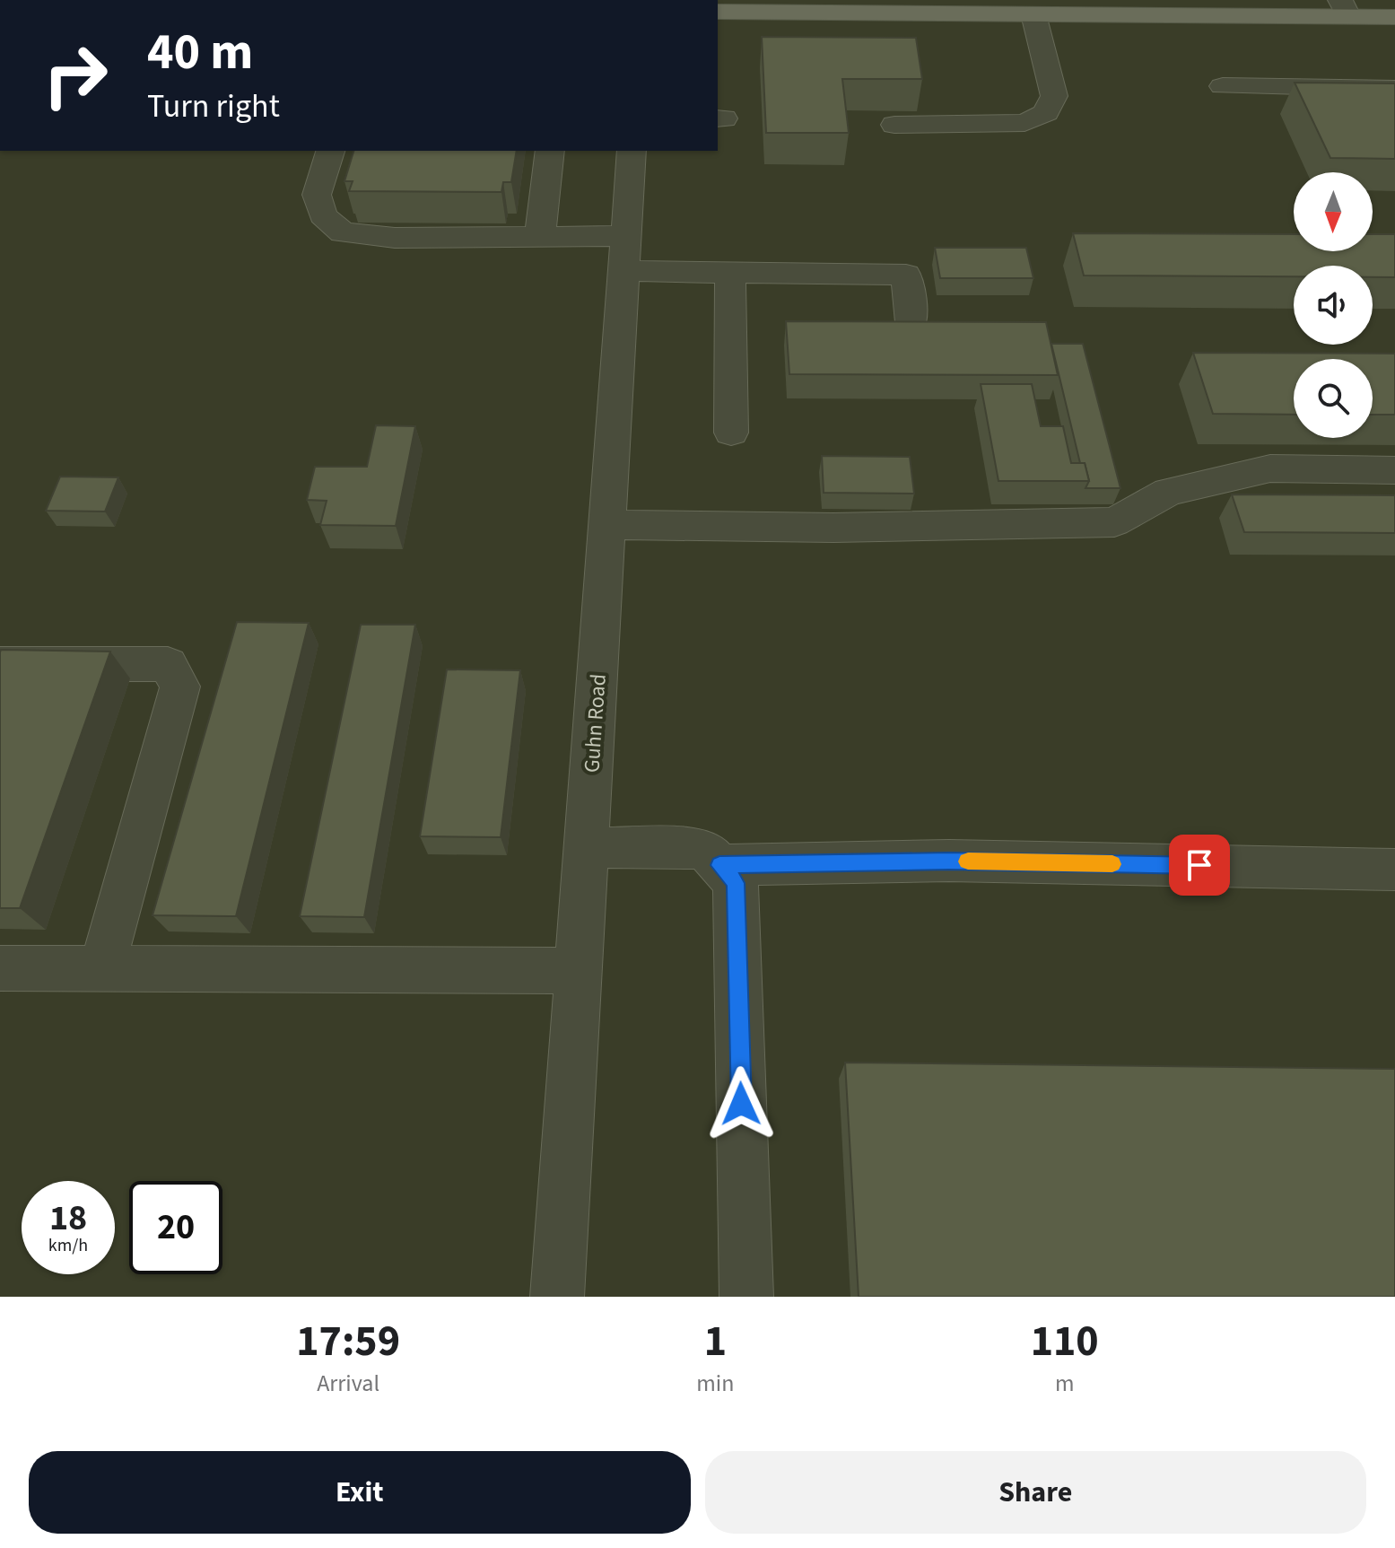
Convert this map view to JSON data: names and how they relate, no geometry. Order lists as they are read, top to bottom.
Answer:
{
  "streets": {
    "street": ["Guhn Road"]
  },
  "north": "bottom",
  "page": {
    "turn": ["40 m", "Turn right"],
    "speed": "18 km/h",
    "limit": "20",
    "eta": [
      "17:59",
      "Arrival",
      "1",
      "min",
      "110",
      "m"
    ],
    "buttons": ["Exit", "Share"]
  }
}
